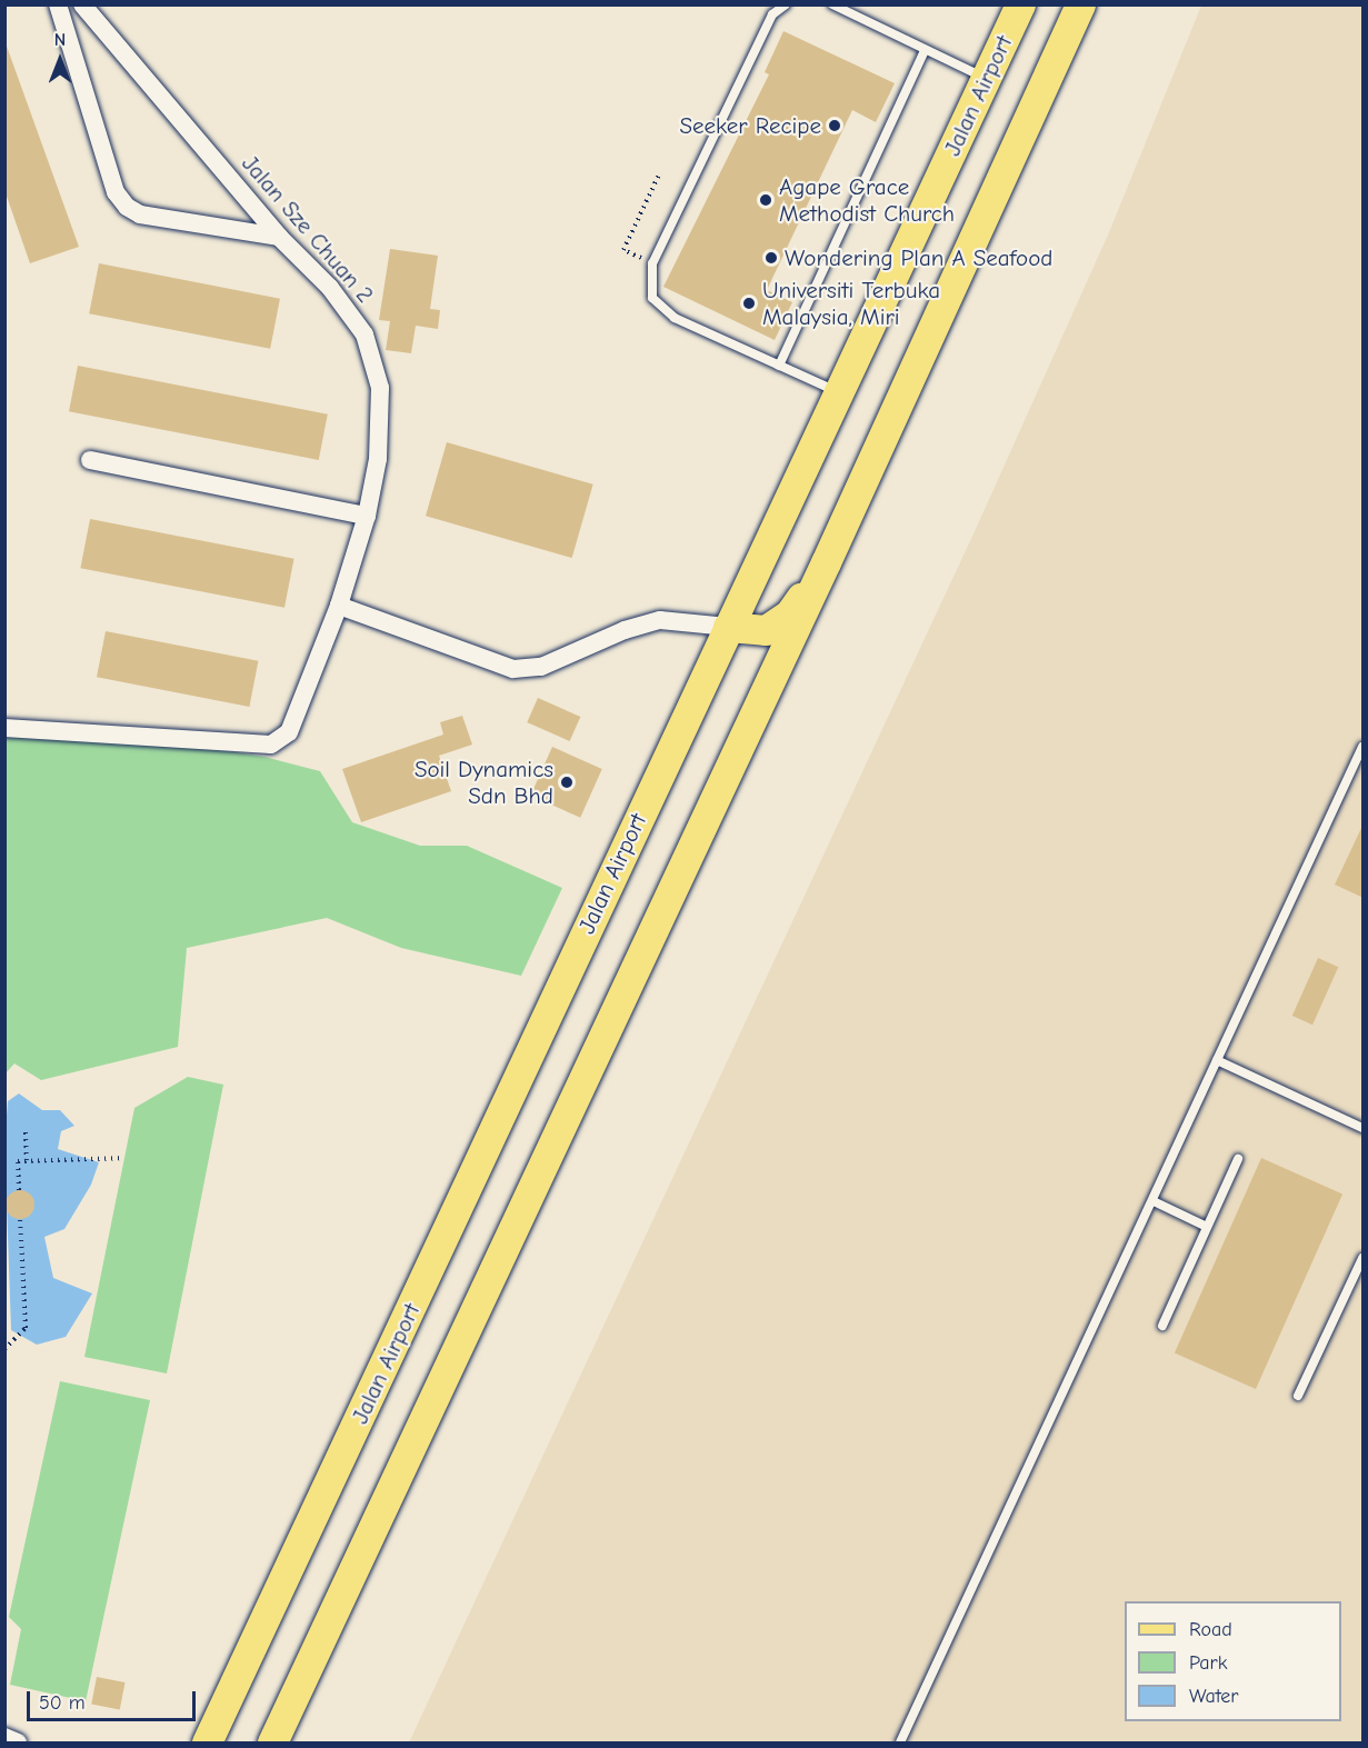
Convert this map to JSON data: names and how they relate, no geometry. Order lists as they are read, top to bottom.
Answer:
{
  "streets": {
    "main road": ["Jalan Airport"],
    "street": ["Jalan Sze Chuan 2"]
  },
  "places": [
    "Seeker Recipe",
    "Agape Grace Methodist Church",
    "Wondering Plan A Seafood",
    "Universiti Terbuka Malaysia, Miri",
    "Soil Dynamics Sdn Bhd"
  ],
  "legend": ["Road", "Park", "Water"],
  "scale_bar": "50 m",
  "north": "top"
}
